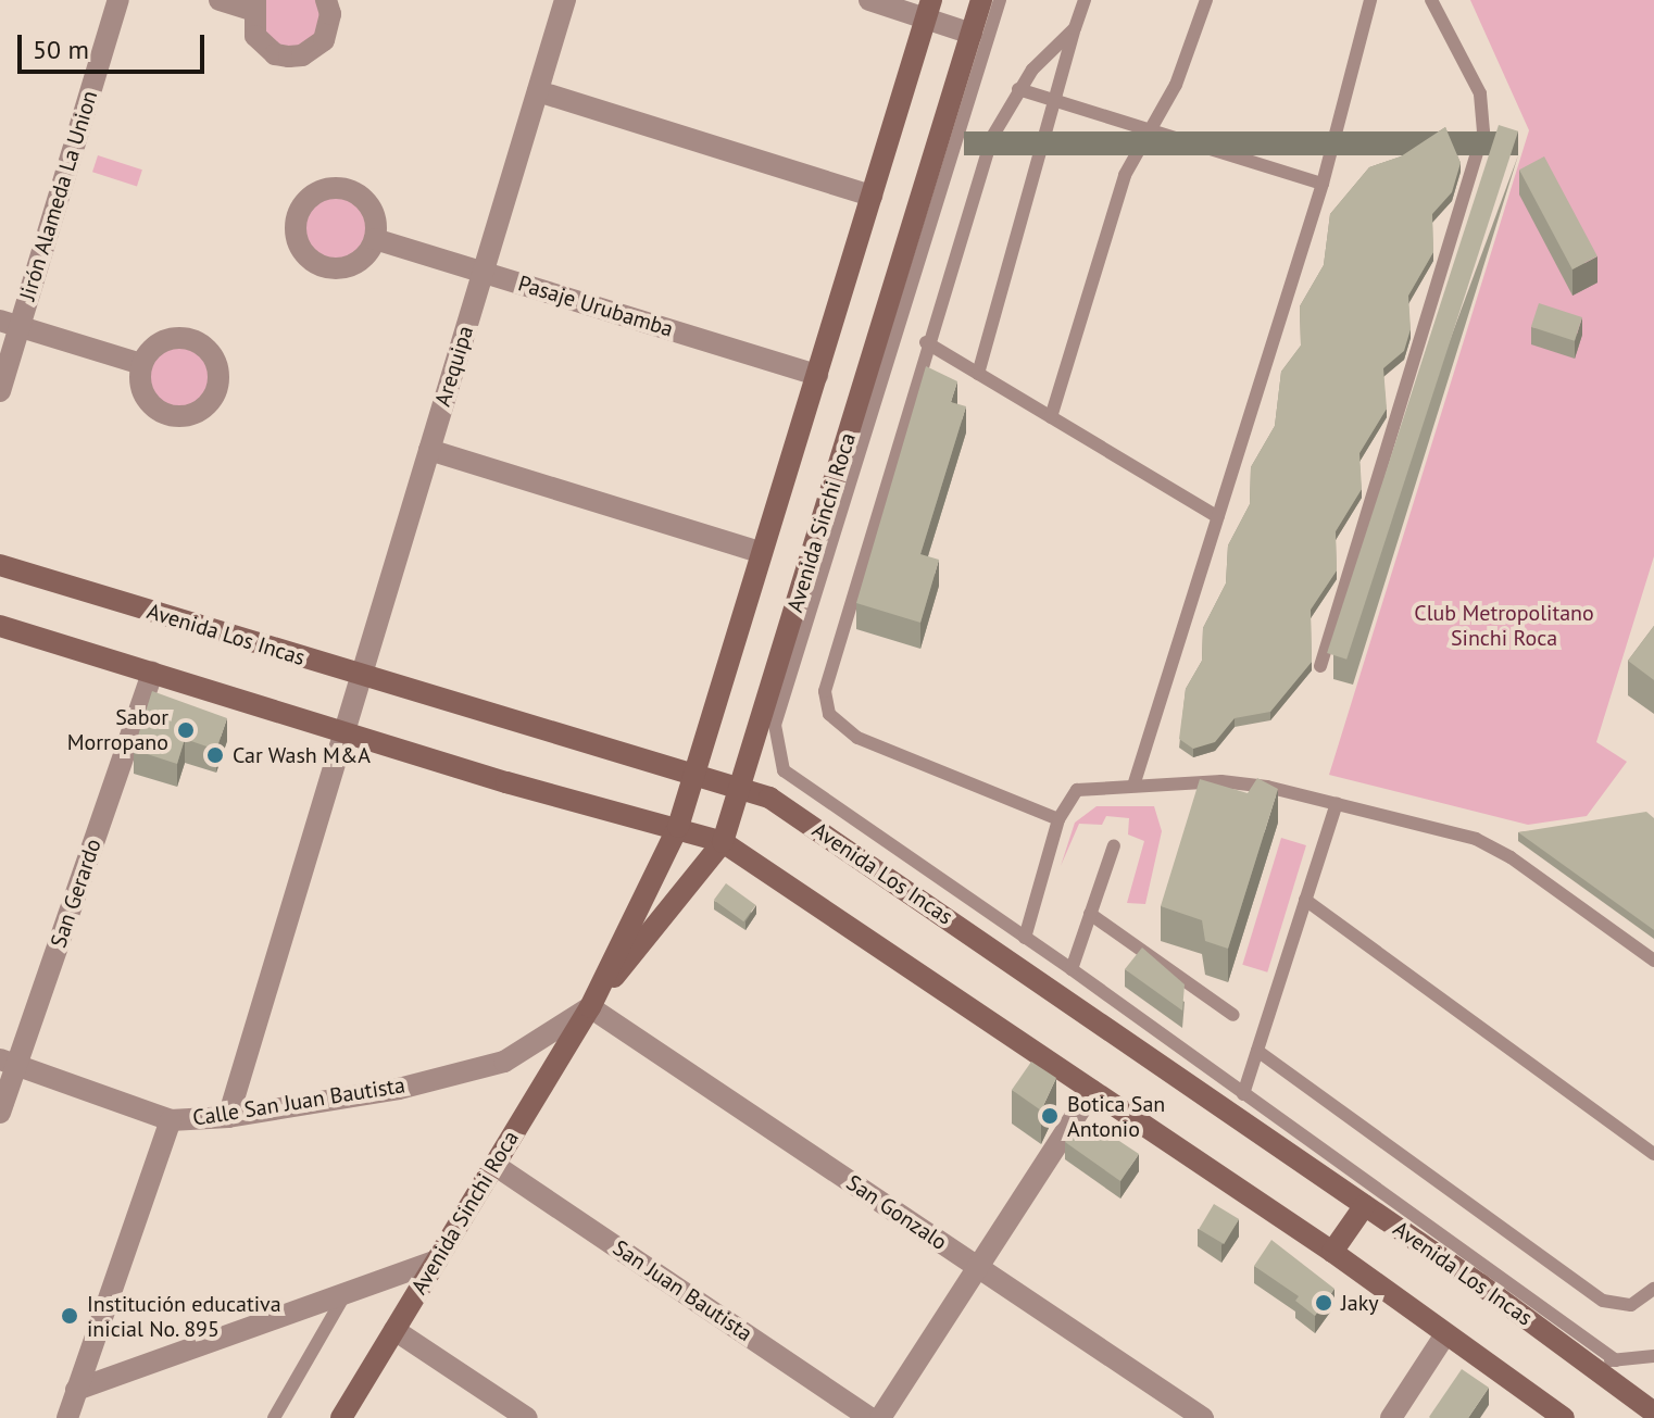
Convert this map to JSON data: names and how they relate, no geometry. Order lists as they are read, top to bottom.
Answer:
{
  "streets": {
    "main road": ["Avenida Sinchi Roca", "Avenida Los Incas"],
    "street": [
      "Jirón Alameda La Union",
      "Pasaje Urubamba",
      "Arequipa",
      "San Gerardo",
      "Calle San Juan Bautista",
      "San Gonzalo",
      "San Juan Bautista"
    ]
  },
  "crossings": [
    ["Pasaje Urubamba", "Arequipa"],
    ["Pasaje Urubamba", "Avenida Sinchi Roca"],
    ["Arequipa", "Avenida Los Incas"],
    ["Arequipa", "Calle San Juan Bautista"],
    ["Avenida Sinchi Roca", "Avenida Los Incas"],
    ["Avenida Sinchi Roca", "Calle San Juan Bautista"],
    ["Avenida Sinchi Roca", "San Gonzalo"],
    ["Avenida Sinchi Roca", "San Juan Bautista"],
    ["San Gerardo", "Calle San Juan Bautista"],
    ["Calle San Juan Bautista", "San Gonzalo"]
  ],
  "parks": ["Club Metropolitano Sinchi Roca"],
  "places": [
    "Sabor Morropano",
    "Car Wash M&A",
    "Botica San Antonio",
    "Jaky",
    "Institución educativa inicial No. 895"
  ],
  "scale_bar": "50 m"
}
